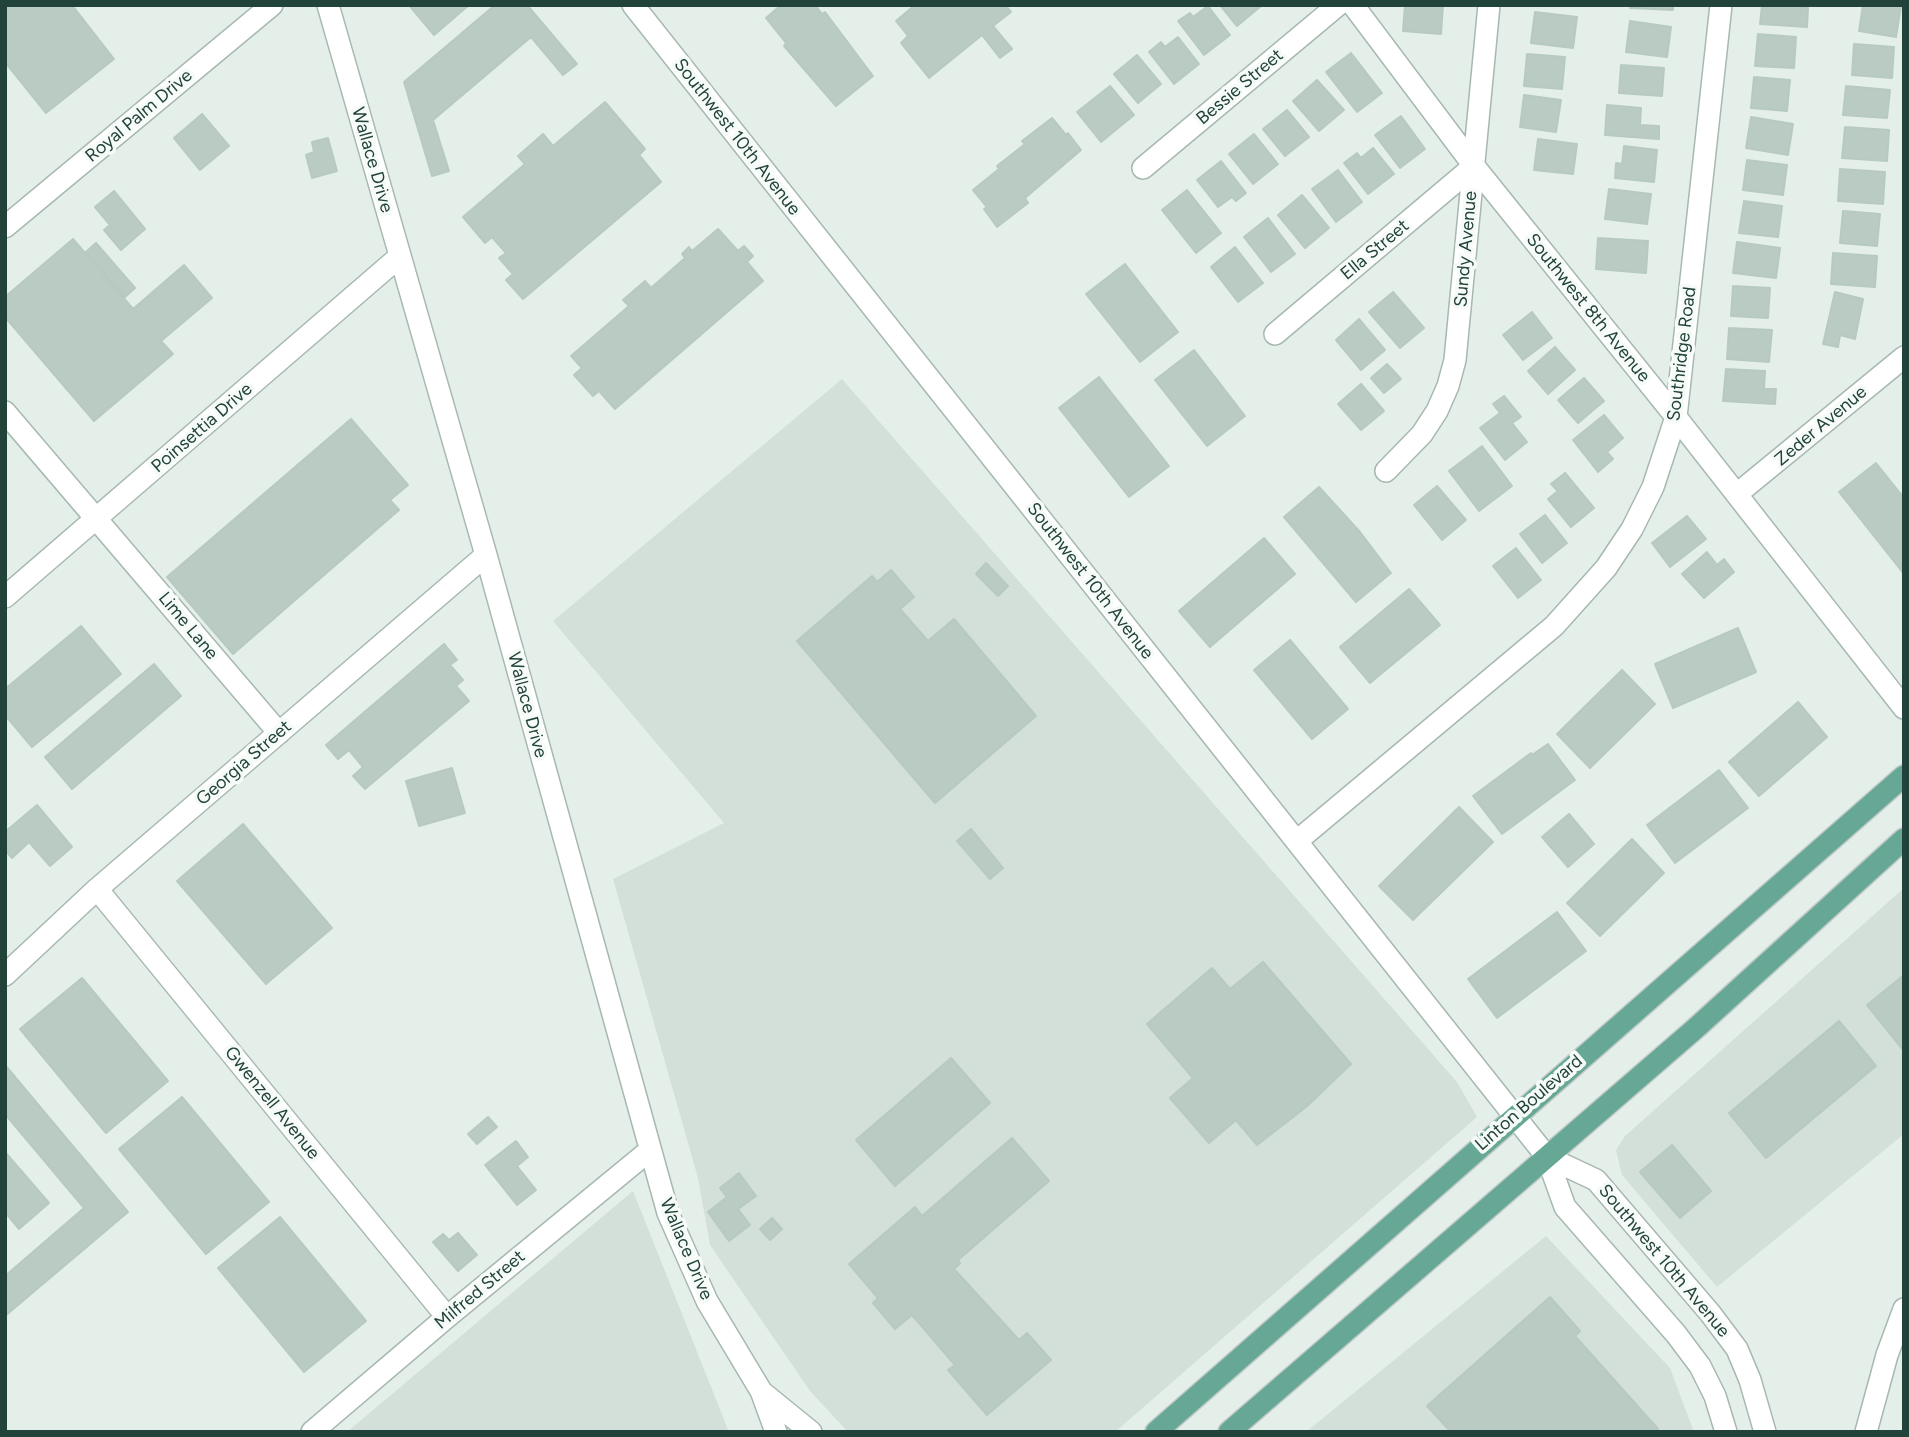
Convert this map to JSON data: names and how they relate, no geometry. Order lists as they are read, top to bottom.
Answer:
{
  "streets": {
    "main road": ["Linton Boulevard"],
    "street": [
      "Bessie Street",
      "Royal Palm Drive",
      "Southwest 10th Avenue",
      "Wallace Drive",
      "Sundy Avenue",
      "Ella Street",
      "Southwest 8th Avenue",
      "Southridge Road",
      "Zeder Avenue",
      "Poinsettia Drive",
      "Lime Lane",
      "Georgia Street",
      "Gwenzell Avenue",
      "Milfred Street"
    ]
  },
  "crossings": [
    ["Southwest 10th Avenue", "Southridge Road"],
    ["Southwest 10th Avenue", "Linton Boulevard"],
    ["Wallace Drive", "Poinsettia Drive"],
    ["Wallace Drive", "Georgia Street"],
    ["Wallace Drive", "Milfred Street"],
    ["Sundy Avenue", "Ella Street"],
    ["Sundy Avenue", "Southwest 8th Avenue"],
    ["Ella Street", "Southwest 8th Avenue"],
    ["Southwest 8th Avenue", "Southridge Road"],
    ["Southwest 8th Avenue", "Zeder Avenue"],
    ["Poinsettia Drive", "Lime Lane"],
    ["Lime Lane", "Georgia Street"],
    ["Georgia Street", "Gwenzell Avenue"],
    ["Gwenzell Avenue", "Milfred Street"]
  ]
}
